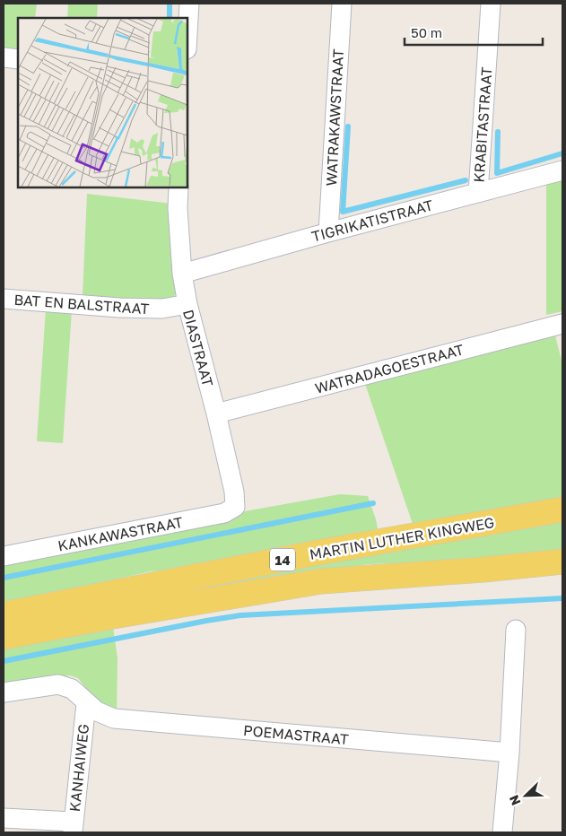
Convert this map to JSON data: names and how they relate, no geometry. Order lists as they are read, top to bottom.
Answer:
{
  "streets": {
    "main road": ["MARTIN LUTHER KINGWEG", "14"],
    "street": [
      "WATRAKAWSTRAAT",
      "KRABITASTRAAT",
      "TIGRIKATISTRAAT",
      "BAT EN BALSTRAAT",
      "DIASTRAAT",
      "WATRADAGOESTRAAT",
      "KANKAWASTRAAT",
      "POEMASTRAAT",
      "KANHAIWEG"
    ]
  },
  "crossings": [
    ["WATRAKAWSTRAAT", "TIGRIKATISTRAAT"],
    ["KRABITASTRAAT", "TIGRIKATISTRAAT"],
    ["TIGRIKATISTRAAT", "DIASTRAAT"],
    ["BAT EN BALSTRAAT", "DIASTRAAT"],
    ["DIASTRAAT", "WATRADAGOESTRAAT"],
    ["DIASTRAAT", "KANKAWASTRAAT"],
    ["POEMASTRAAT", "KANHAIWEG"]
  ],
  "scale_bar": "50 m",
  "north": "bottom left"
}
